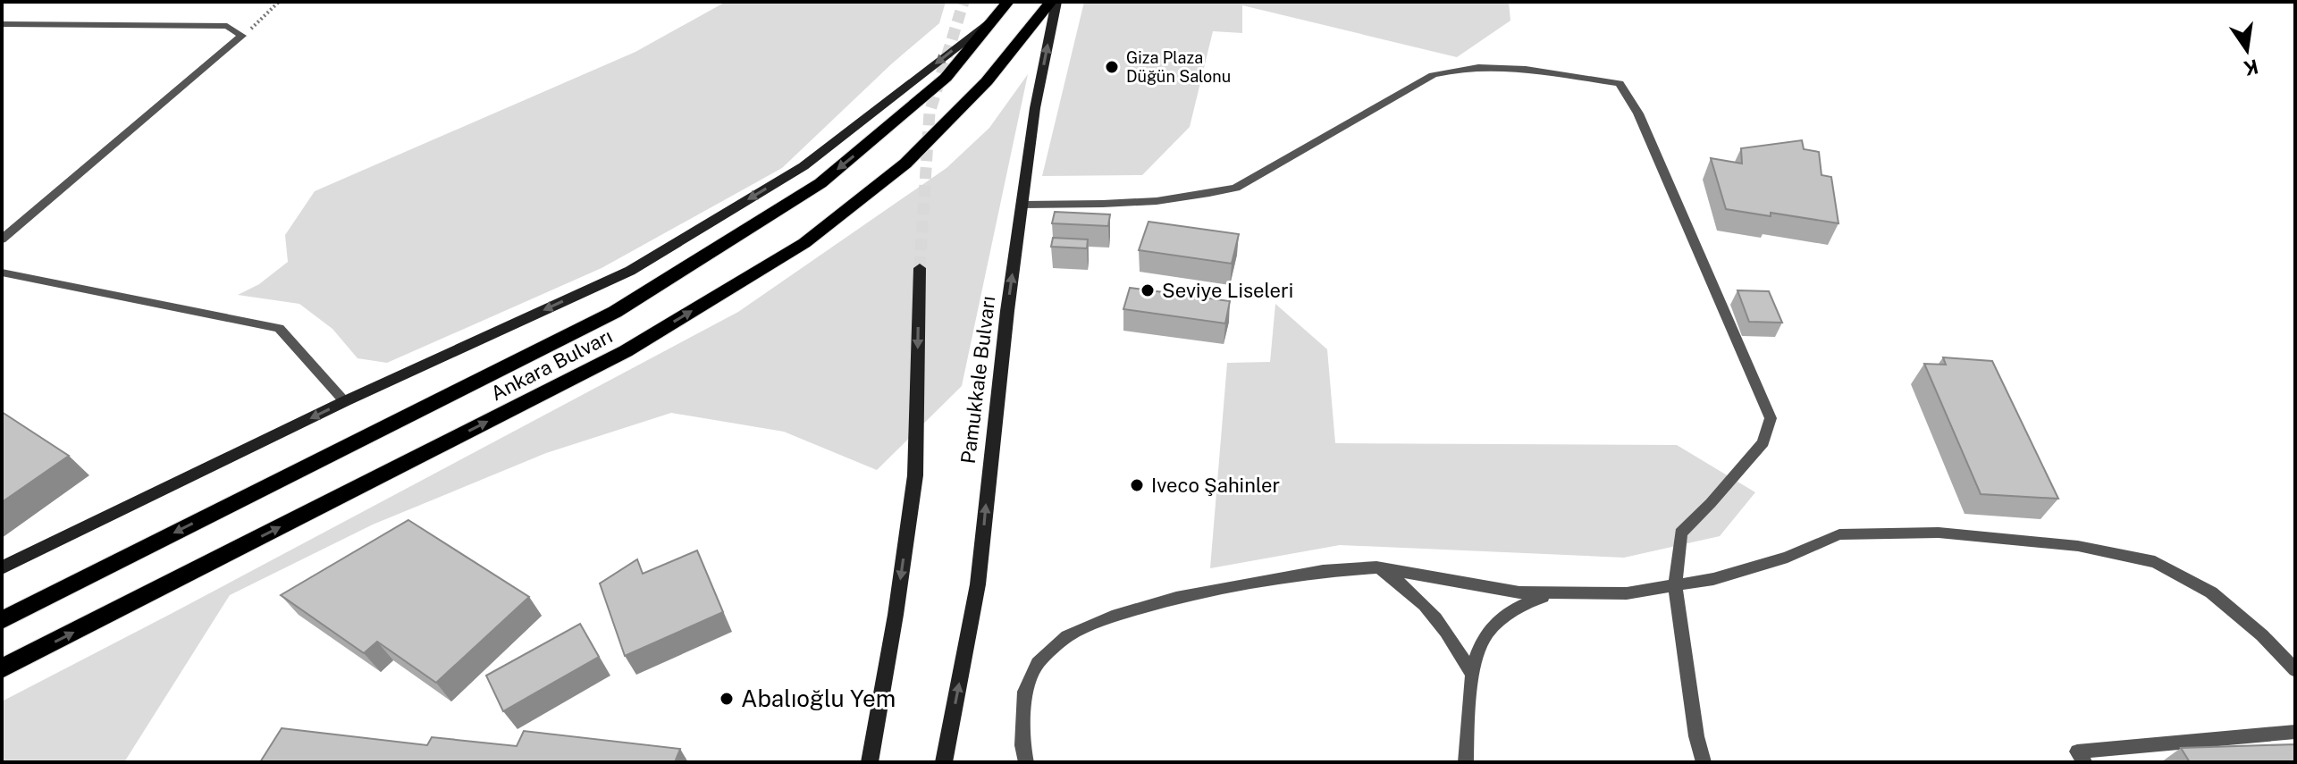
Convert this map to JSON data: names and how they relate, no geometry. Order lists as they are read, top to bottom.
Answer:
{
  "streets": {
    "main road": ["Ankara Bulvarı", "Pamukkale Bulvarı"]
  },
  "crossings": [
    ["Ankara Bulvarı", "Pamukkale Bulvarı"]
  ],
  "places": [
    "Giza Plaza Düğün Salonu",
    "Seviye Liseleri",
    "Iveco Şahinler",
    "Abalıoğlu Yem"
  ],
  "north": "bottom"
}
